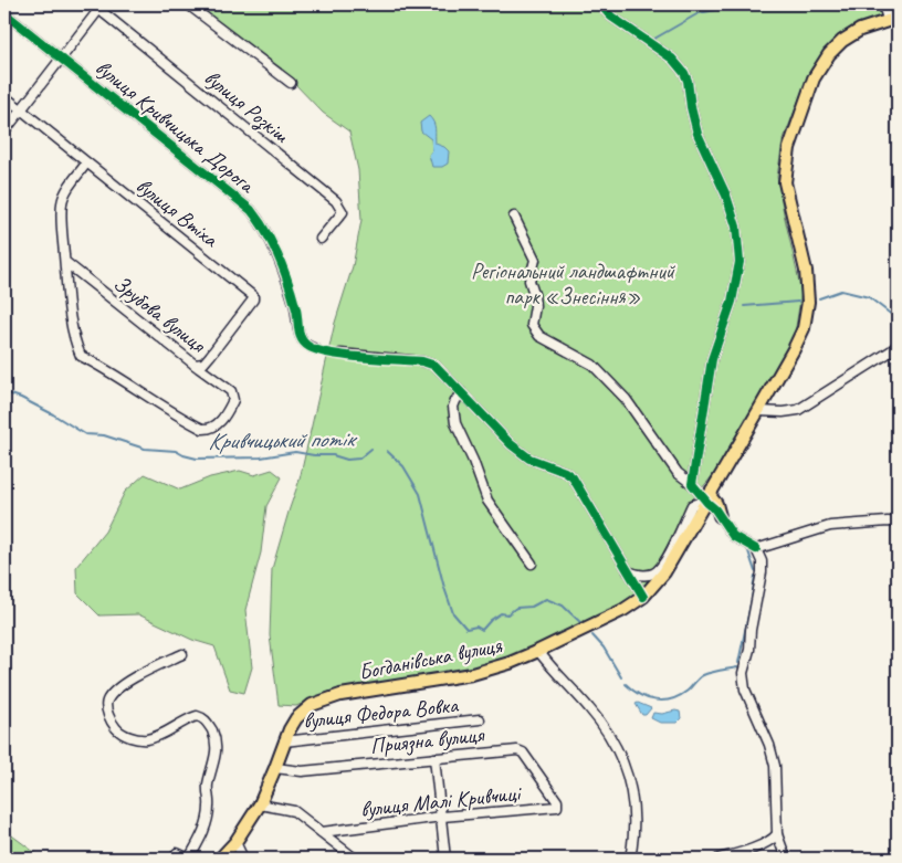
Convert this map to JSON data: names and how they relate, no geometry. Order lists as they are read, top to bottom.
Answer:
{
  "streets": {
    "main road": ["Богданівська вулиця"],
    "street": [
      "вулиця Розкіш",
      "вулиця Кривчицька Дорога",
      "вулиця Втіха",
      "Зрубова вулиця",
      "вулиця Федора Вовка",
      "Приязна вулиця",
      "вулиця Малі Кривчиці"
    ]
  },
  "crossings": [
    ["вулиця Втіха", "Зрубова вулиця"],
    ["Богданівська вулиця", "вулиця Федора Вовка"],
    ["Богданівська вулиця", "Приязна вулиця"],
    ["Приязна вулиця", "вулиця Малі Кривчиці"]
  ],
  "water": ["Кривчицький потік"],
  "parks": ["Регіональний ландшафтний парк «Знесіння»"]
}
